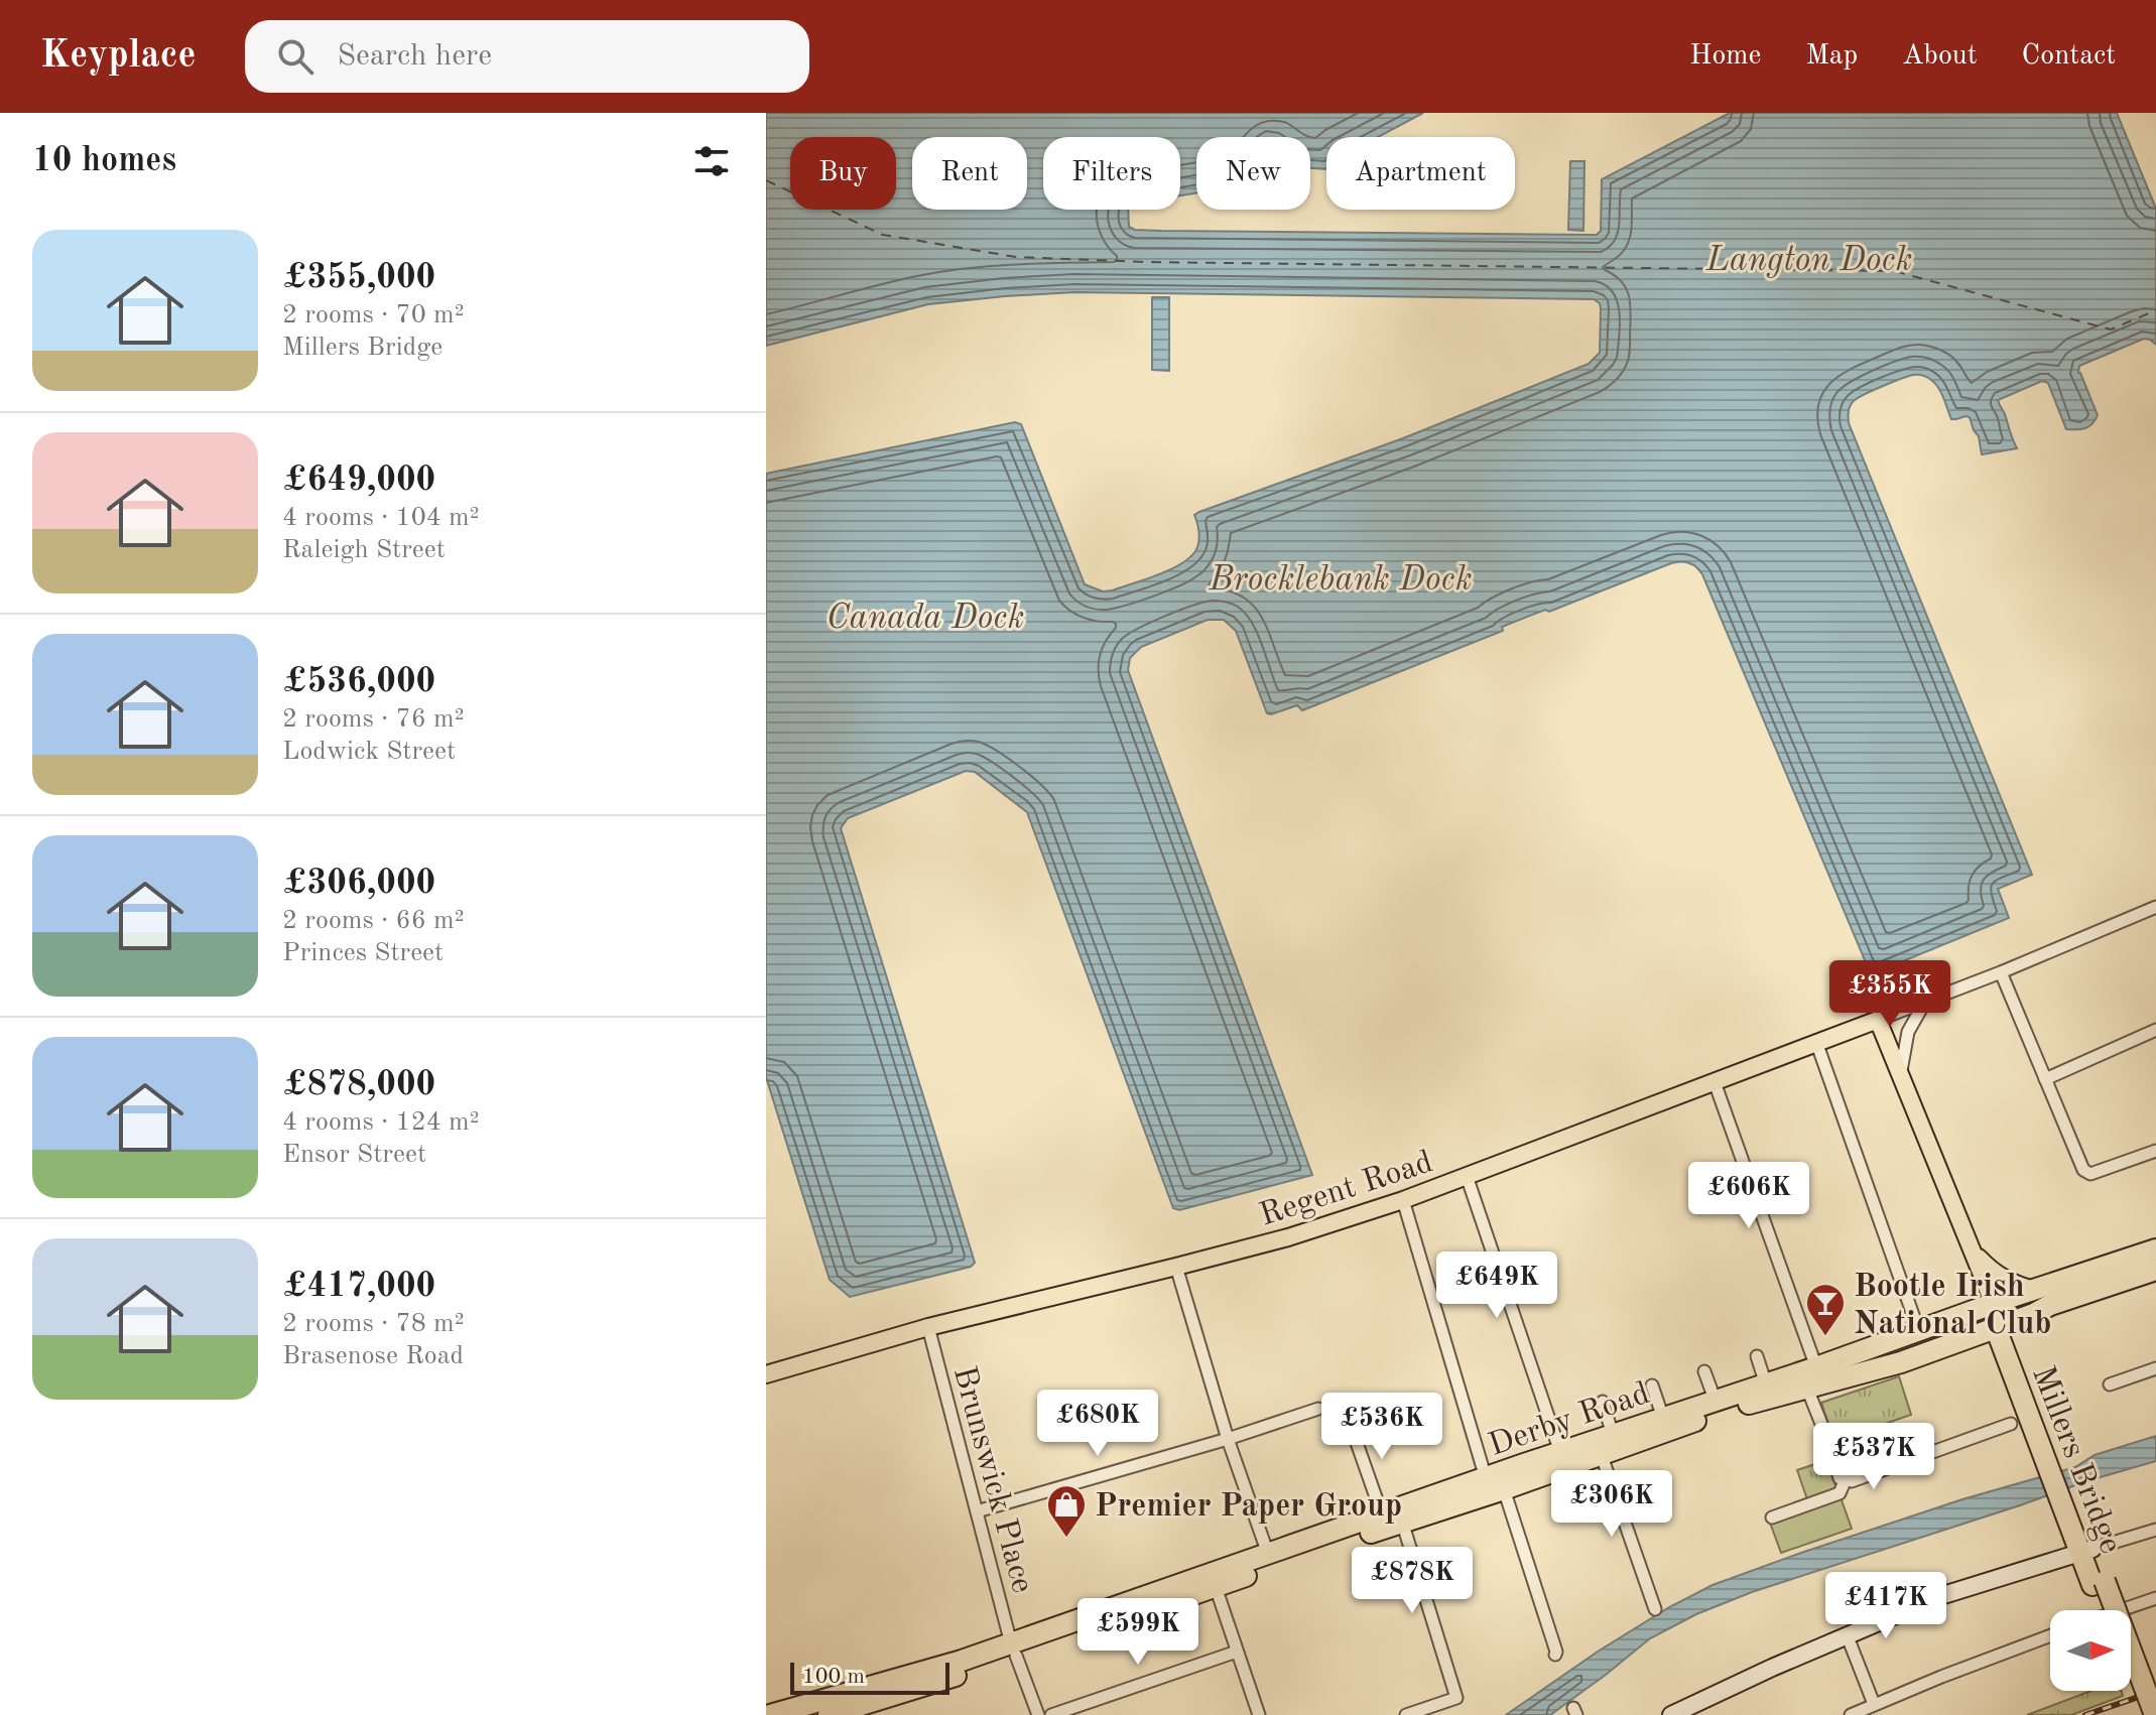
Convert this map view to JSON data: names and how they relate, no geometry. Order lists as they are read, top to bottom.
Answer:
{
  "streets": {
    "highway": ["Derby Road", "Millers Bridge"],
    "main road": ["Regent Road"],
    "street": ["Brunswick Place"]
  },
  "crossings": [
    ["Regent Road", "Millers Bridge"],
    ["Regent Road", "Brunswick Place"],
    ["Derby Road", "Millers Bridge"],
    ["Derby Road", "Brunswick Place"]
  ],
  "water": ["Langton Dock", "Brocklebank Dock", "Canada Dock"],
  "places": {
    "bar": ["Bootle Irish National Club"],
    "shop": ["Premier Paper Group"]
  },
  "scale_bar": "100 m",
  "north": "right",
  "page": {
    "header": "Keyplace",
    "search": "Search here",
    "nav": [
      "Home",
      "Map",
      "About",
      "Contact"
    ],
    "heading": "10 homes",
    "chip": [
      "Buy",
      "Rent",
      "Filters",
      "New",
      "Apartment"
    ],
    "list": [
      {
        "name": "£355,000",
        "note": "2 rooms · 70 m² · Millers Bridge"
      },
      {
        "name": "£649,000",
        "note": "4 rooms · 104 m² · Raleigh Street"
      },
      {
        "name": "£536,000",
        "note": "2 rooms · 76 m² · Lodwick Street"
      },
      {
        "name": "£306,000",
        "note": "2 rooms · 66 m² · Princes Street"
      },
      {
        "name": "£878,000",
        "note": "4 rooms · 124 m² · Ensor Street"
      },
      {
        "name": "£417,000",
        "note": "2 rooms · 78 m² · Brasenose Road"
      }
    ],
    "price": [
      "£355K",
      "£606K",
      "£649K",
      "£680K",
      "£536K",
      "£537K",
      "£306K",
      "£878K",
      "£417K",
      "£599K"
    ],
    "scale": "100 m"
  }
}
